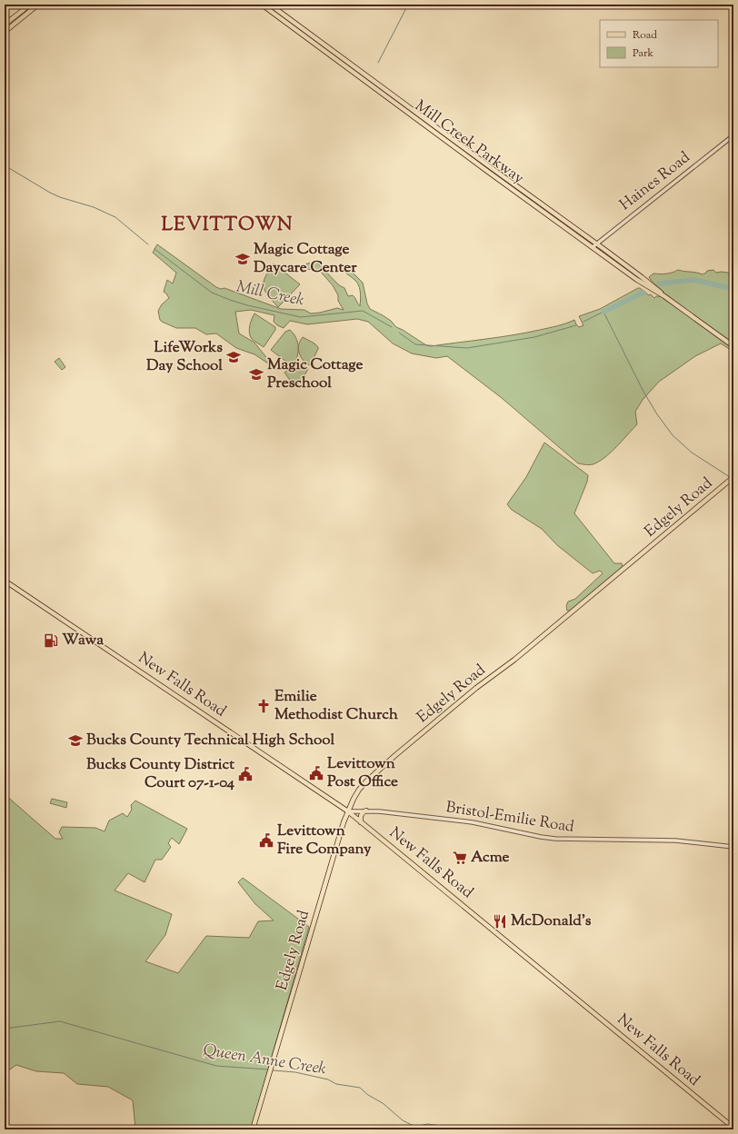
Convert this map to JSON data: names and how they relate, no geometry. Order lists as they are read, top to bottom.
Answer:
{
  "streets": {
    "main road": ["Mill Creek Parkway", "Edgely Road", "New Falls Road"],
    "street": ["Haines Road", "Bristol-Emilie Road"]
  },
  "crossings": [
    ["Mill Creek Parkway", "Haines Road"],
    ["Edgely Road", "New Falls Road"],
    ["Edgely Road", "Bristol-Emilie Road"],
    ["New Falls Road", "Bristol-Emilie Road"]
  ],
  "districts": ["LEVITTOWN"],
  "water": ["Mill Creek", "Queen Anne Creek"],
  "places": {
    "school or university": [
      "Magic Cottage Daycare Center",
      "LifeWorks Day School",
      "Magic Cottage Preschool",
      "Bucks County Technical High School"
    ],
    "fuel station": ["Wawa"],
    "church": ["Emilie Methodist Church"],
    "public building": ["Levittown Post Office", "Bucks County District Court 07-1-04", "Levittown Fire Company"],
    "supermarket": ["Acme"],
    "restaurant": ["McDonald's"]
  },
  "legend": ["Road", "Park"]
}
